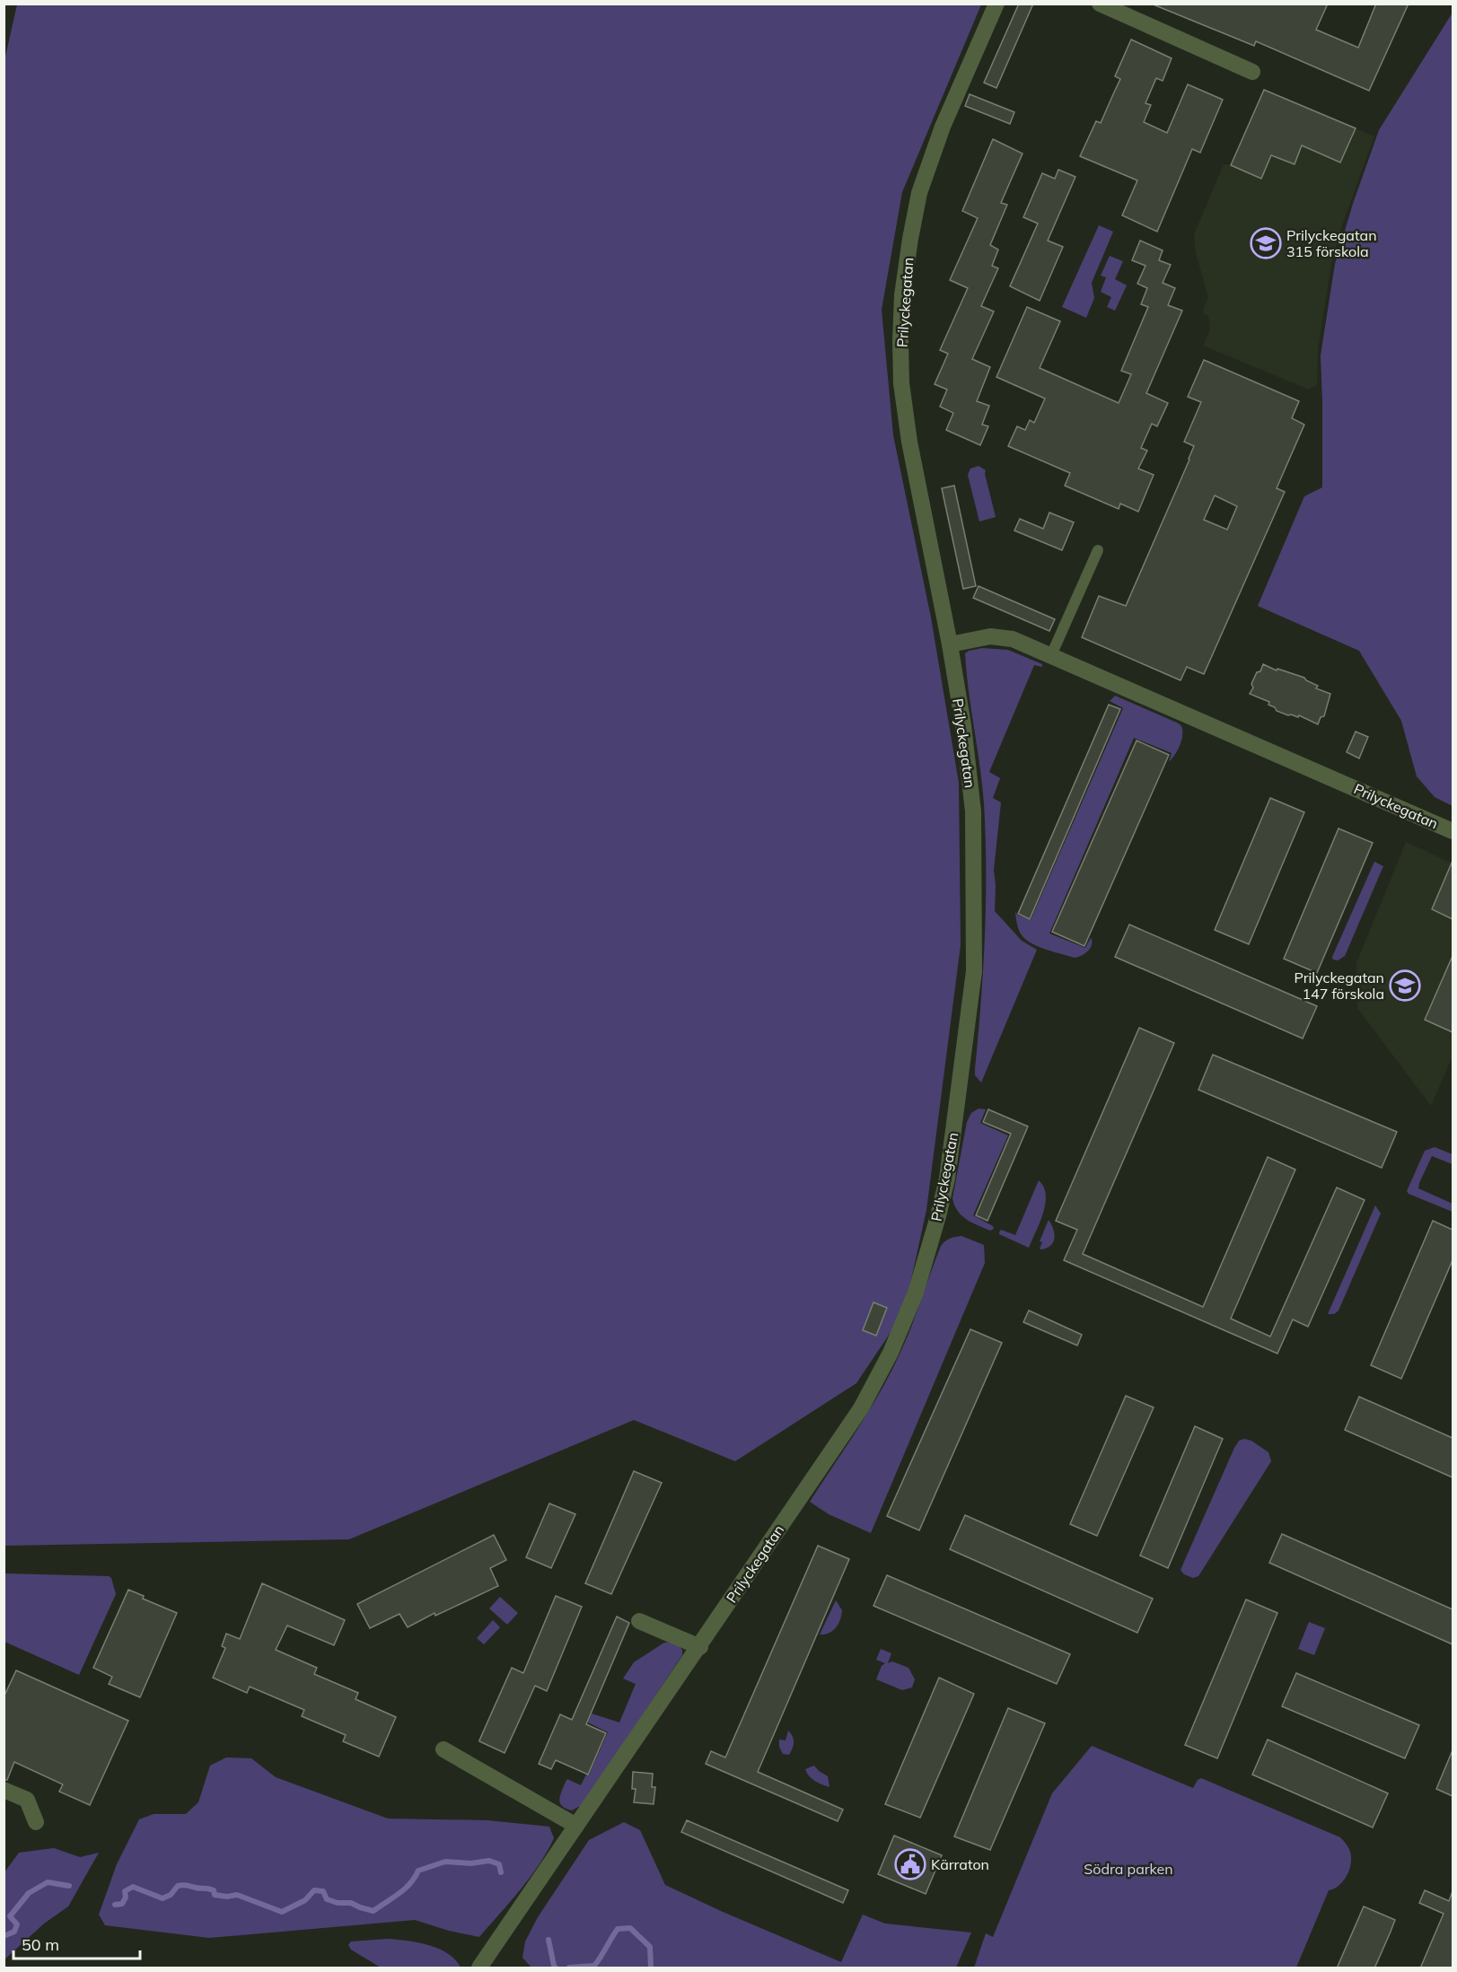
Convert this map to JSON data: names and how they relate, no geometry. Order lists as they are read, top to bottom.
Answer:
{
  "streets": {
    "street": ["Prilyckegatan"]
  },
  "parks": ["Södra parken"],
  "places": {
    "school or university": ["Prilyckegatan 315 förskola", "Prilyckegatan 147 förskola"],
    "public building": ["Kärraton"]
  },
  "scale_bar": "50 m"
}
